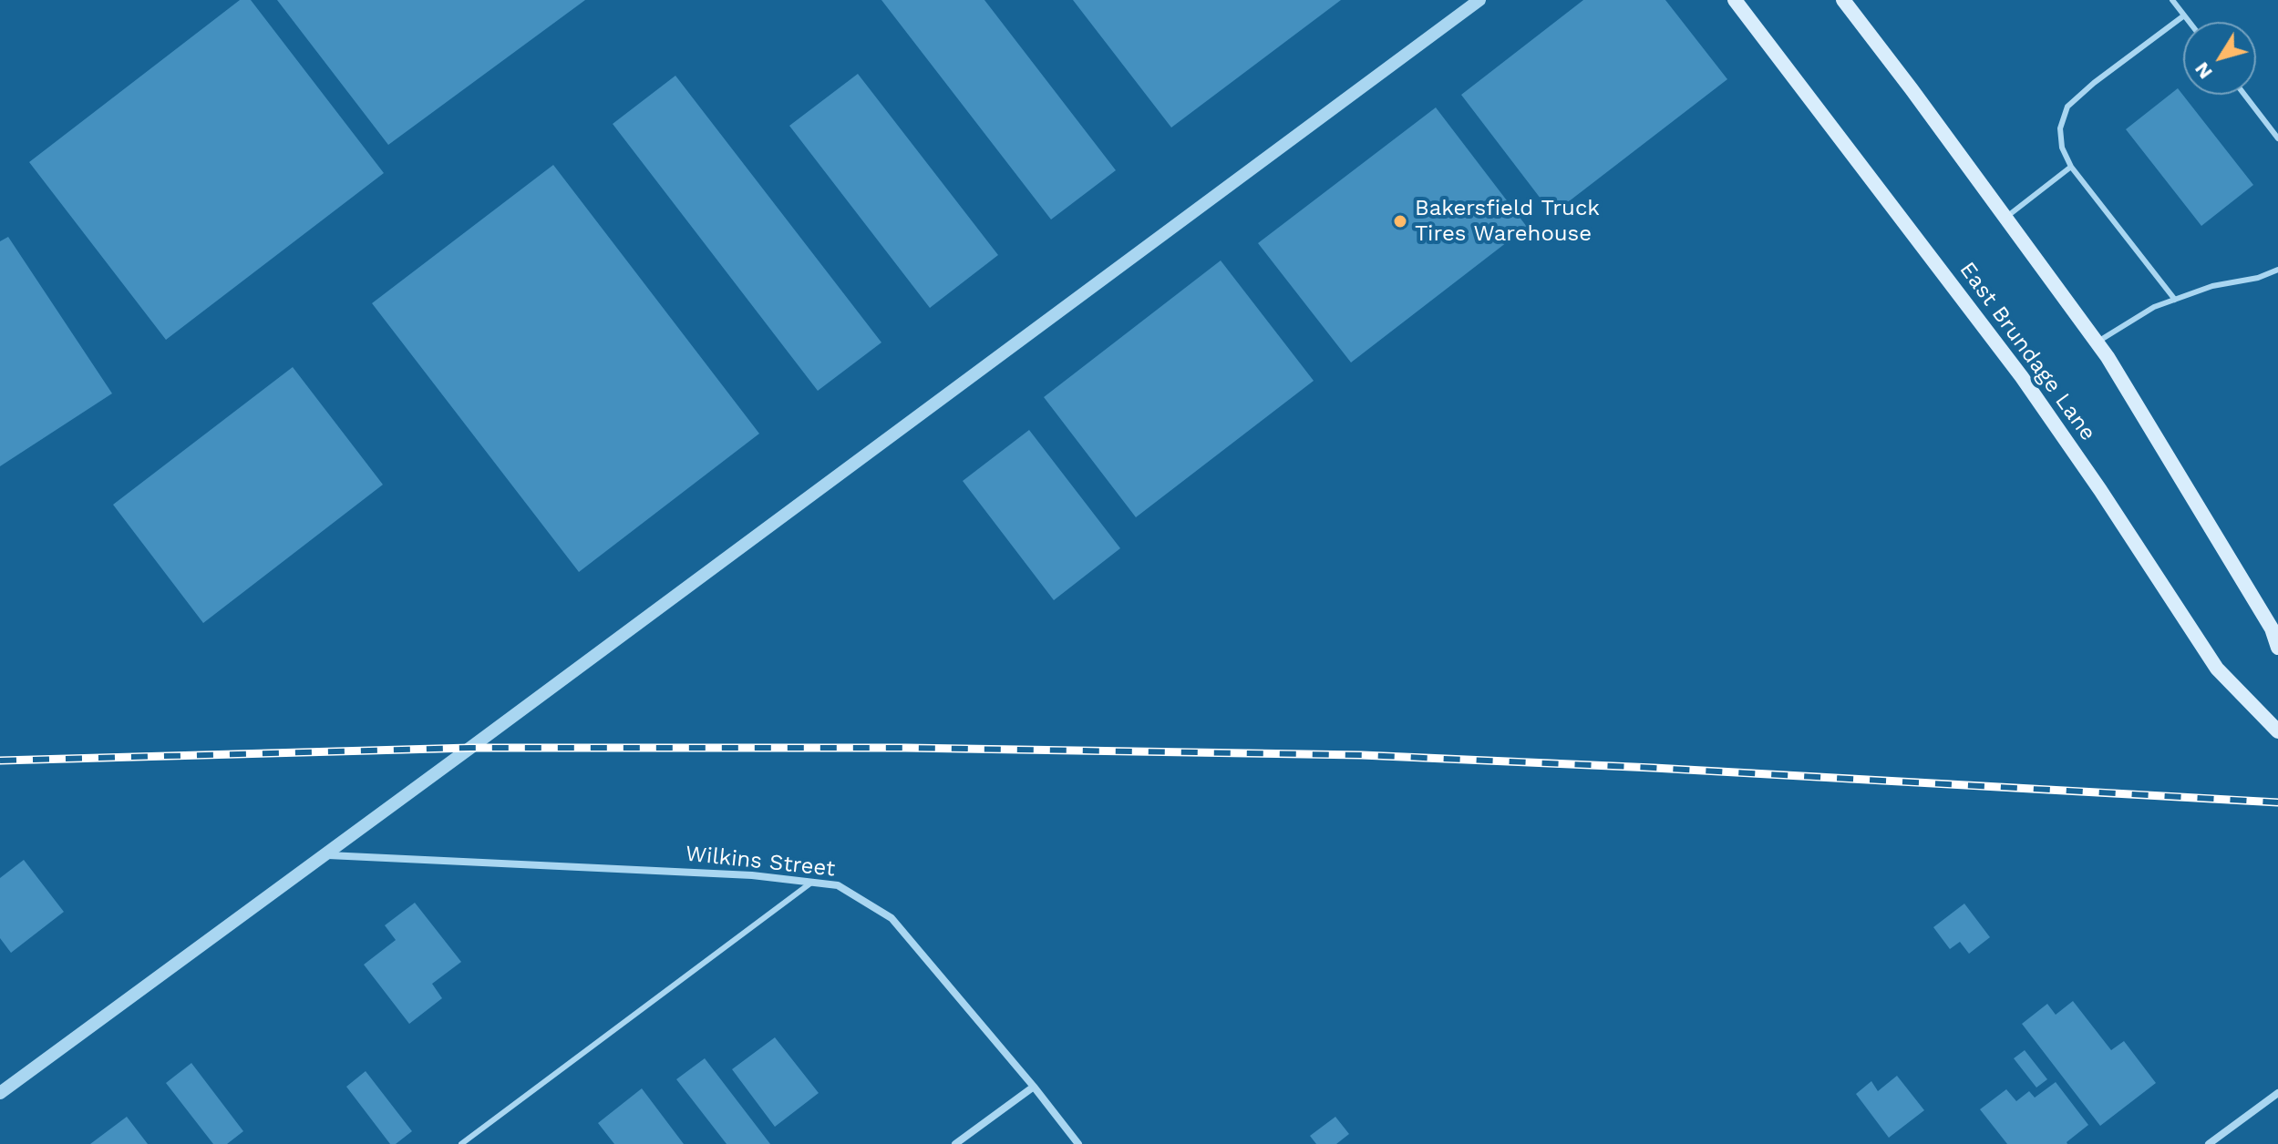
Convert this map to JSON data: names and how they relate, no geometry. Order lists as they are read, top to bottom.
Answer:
{
  "streets": {
    "main road": ["East Brundage Lane"],
    "street": ["Wilkins Street"]
  },
  "places": ["Bakersfield Truck Tires Warehouse"],
  "north": "bottom left"
}
